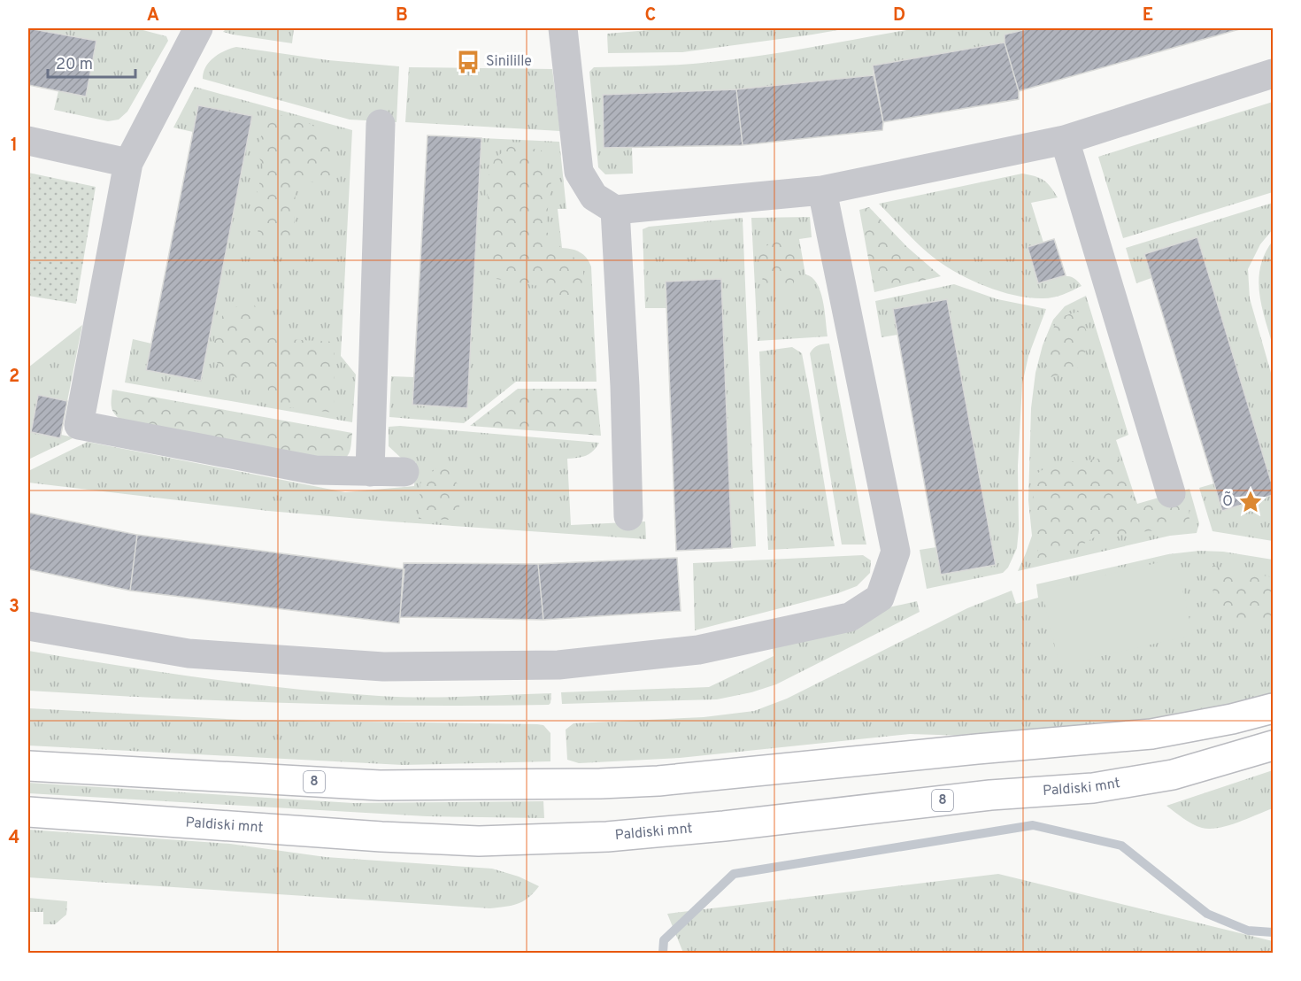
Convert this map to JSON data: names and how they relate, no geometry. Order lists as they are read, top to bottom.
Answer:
{
  "streets": {
    "main road": ["8", "Paldiski mnt"]
  },
  "places": {
    "bus stop": ["Sinilille"],
    "place": ["Õ"]
  },
  "scale_bar": "20 m",
  "grid": {
    "columns": [
      "A",
      "B",
      "C",
      "D",
      "E"
    ],
    "rows": [
      "1",
      "2",
      "3",
      "4"
    ]
  }
}
